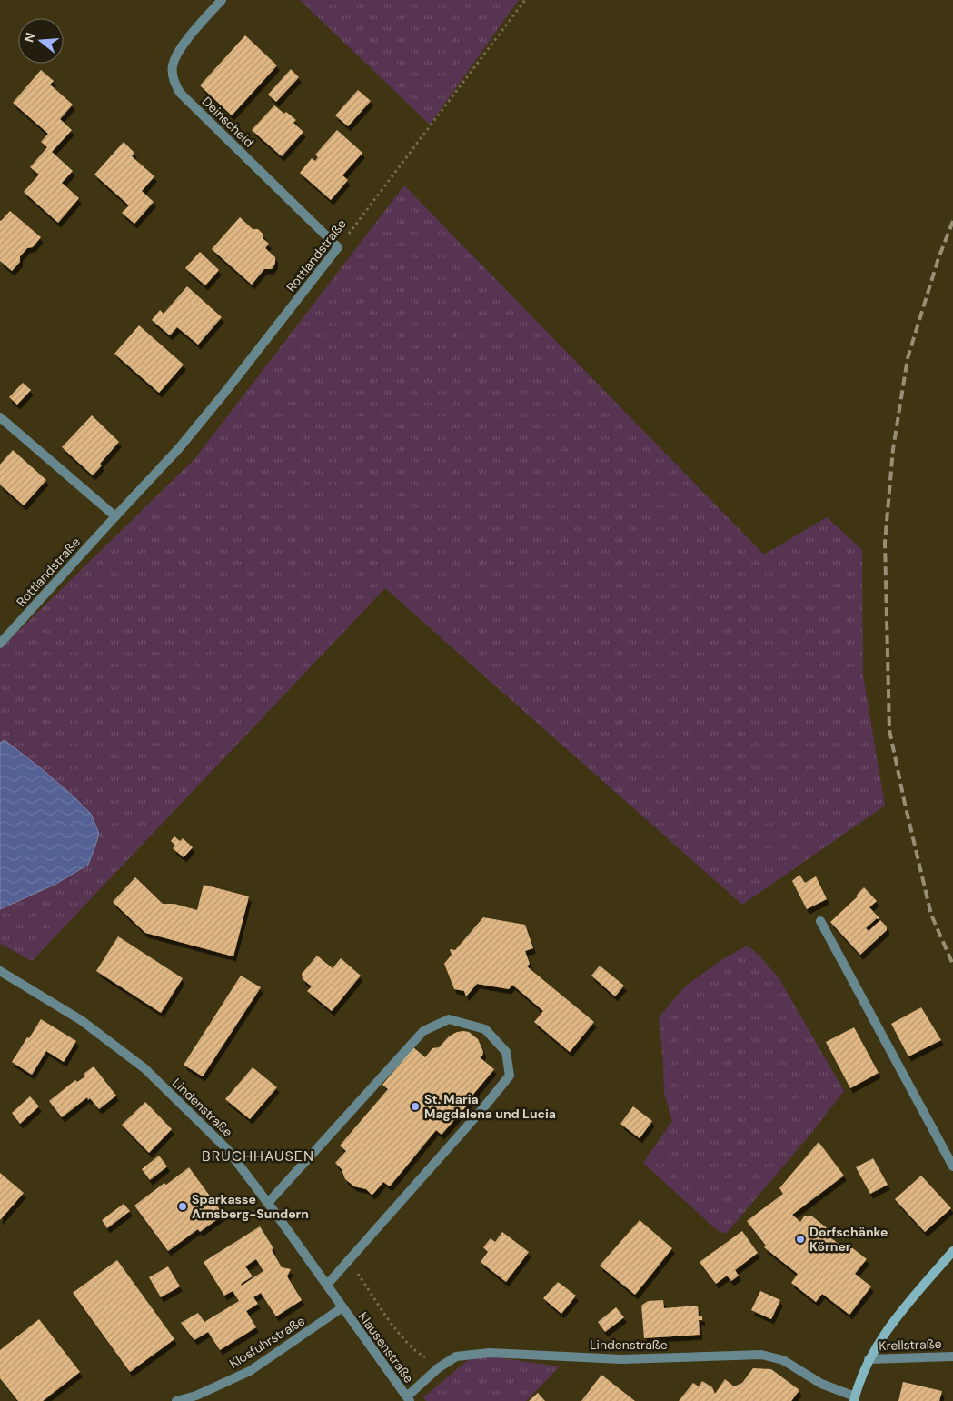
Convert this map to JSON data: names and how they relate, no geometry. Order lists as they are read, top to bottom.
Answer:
{
  "streets": {
    "street": [
      "Deinscheid",
      "Rottlandstraße",
      "Lindenstraße",
      "Klosfuhrstraße",
      "Krellstraße",
      "Klausenstraße"
    ]
  },
  "crossings": [
    ["Deinscheid", "Rottlandstraße"],
    ["Lindenstraße", "Klosfuhrstraße"],
    ["Lindenstraße", "Klausenstraße"],
    ["Klosfuhrstraße", "Klausenstraße"]
  ],
  "districts": ["BRUCHHAUSEN"],
  "places": ["St. Maria Magdalena und Lucia", "Sparkasse Arnsberg-Sundern", "Dorfschänke Körner"],
  "north": "left"
}
